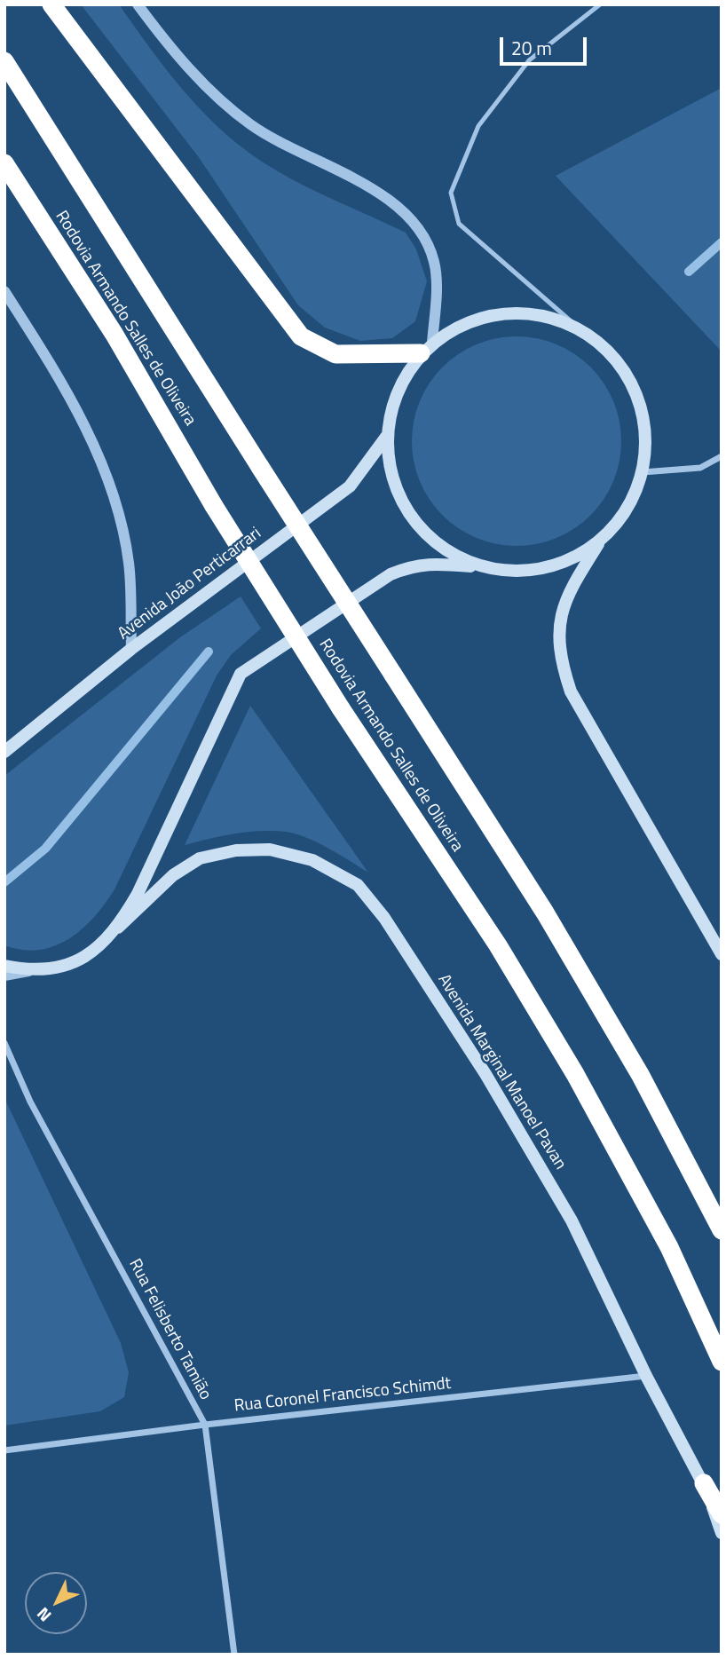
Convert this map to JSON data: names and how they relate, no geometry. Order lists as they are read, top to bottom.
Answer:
{
  "streets": {
    "highway": ["Rodovia Armando Salles de Oliveira"],
    "main road": ["Avenida João Perticarrari", "Avenida Marginal Manoel Pavan"],
    "street": ["Rua Felisberto Tamião", "Rua Coronel Francisco Schimdt"]
  },
  "crossings": [
    ["Avenida Marginal Manoel Pavan", "Rua Coronel Francisco Schimdt"],
    ["Rua Felisberto Tamião", "Rua Coronel Francisco Schimdt"]
  ],
  "scale_bar": "20 m",
  "north": "bottom left"
}
